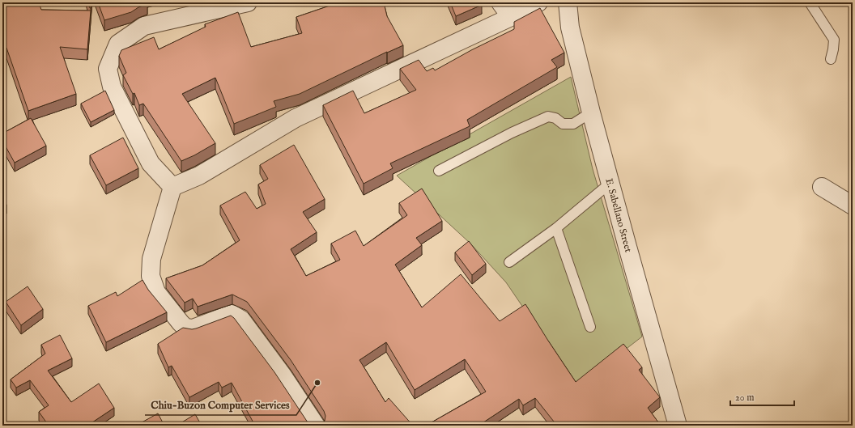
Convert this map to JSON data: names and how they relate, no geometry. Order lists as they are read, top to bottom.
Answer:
{
  "streets": {
    "street": ["E. Sabellano Street"]
  },
  "places": ["Chiu-Buzon Computer Services"],
  "scale_bar": "20 m"
}
